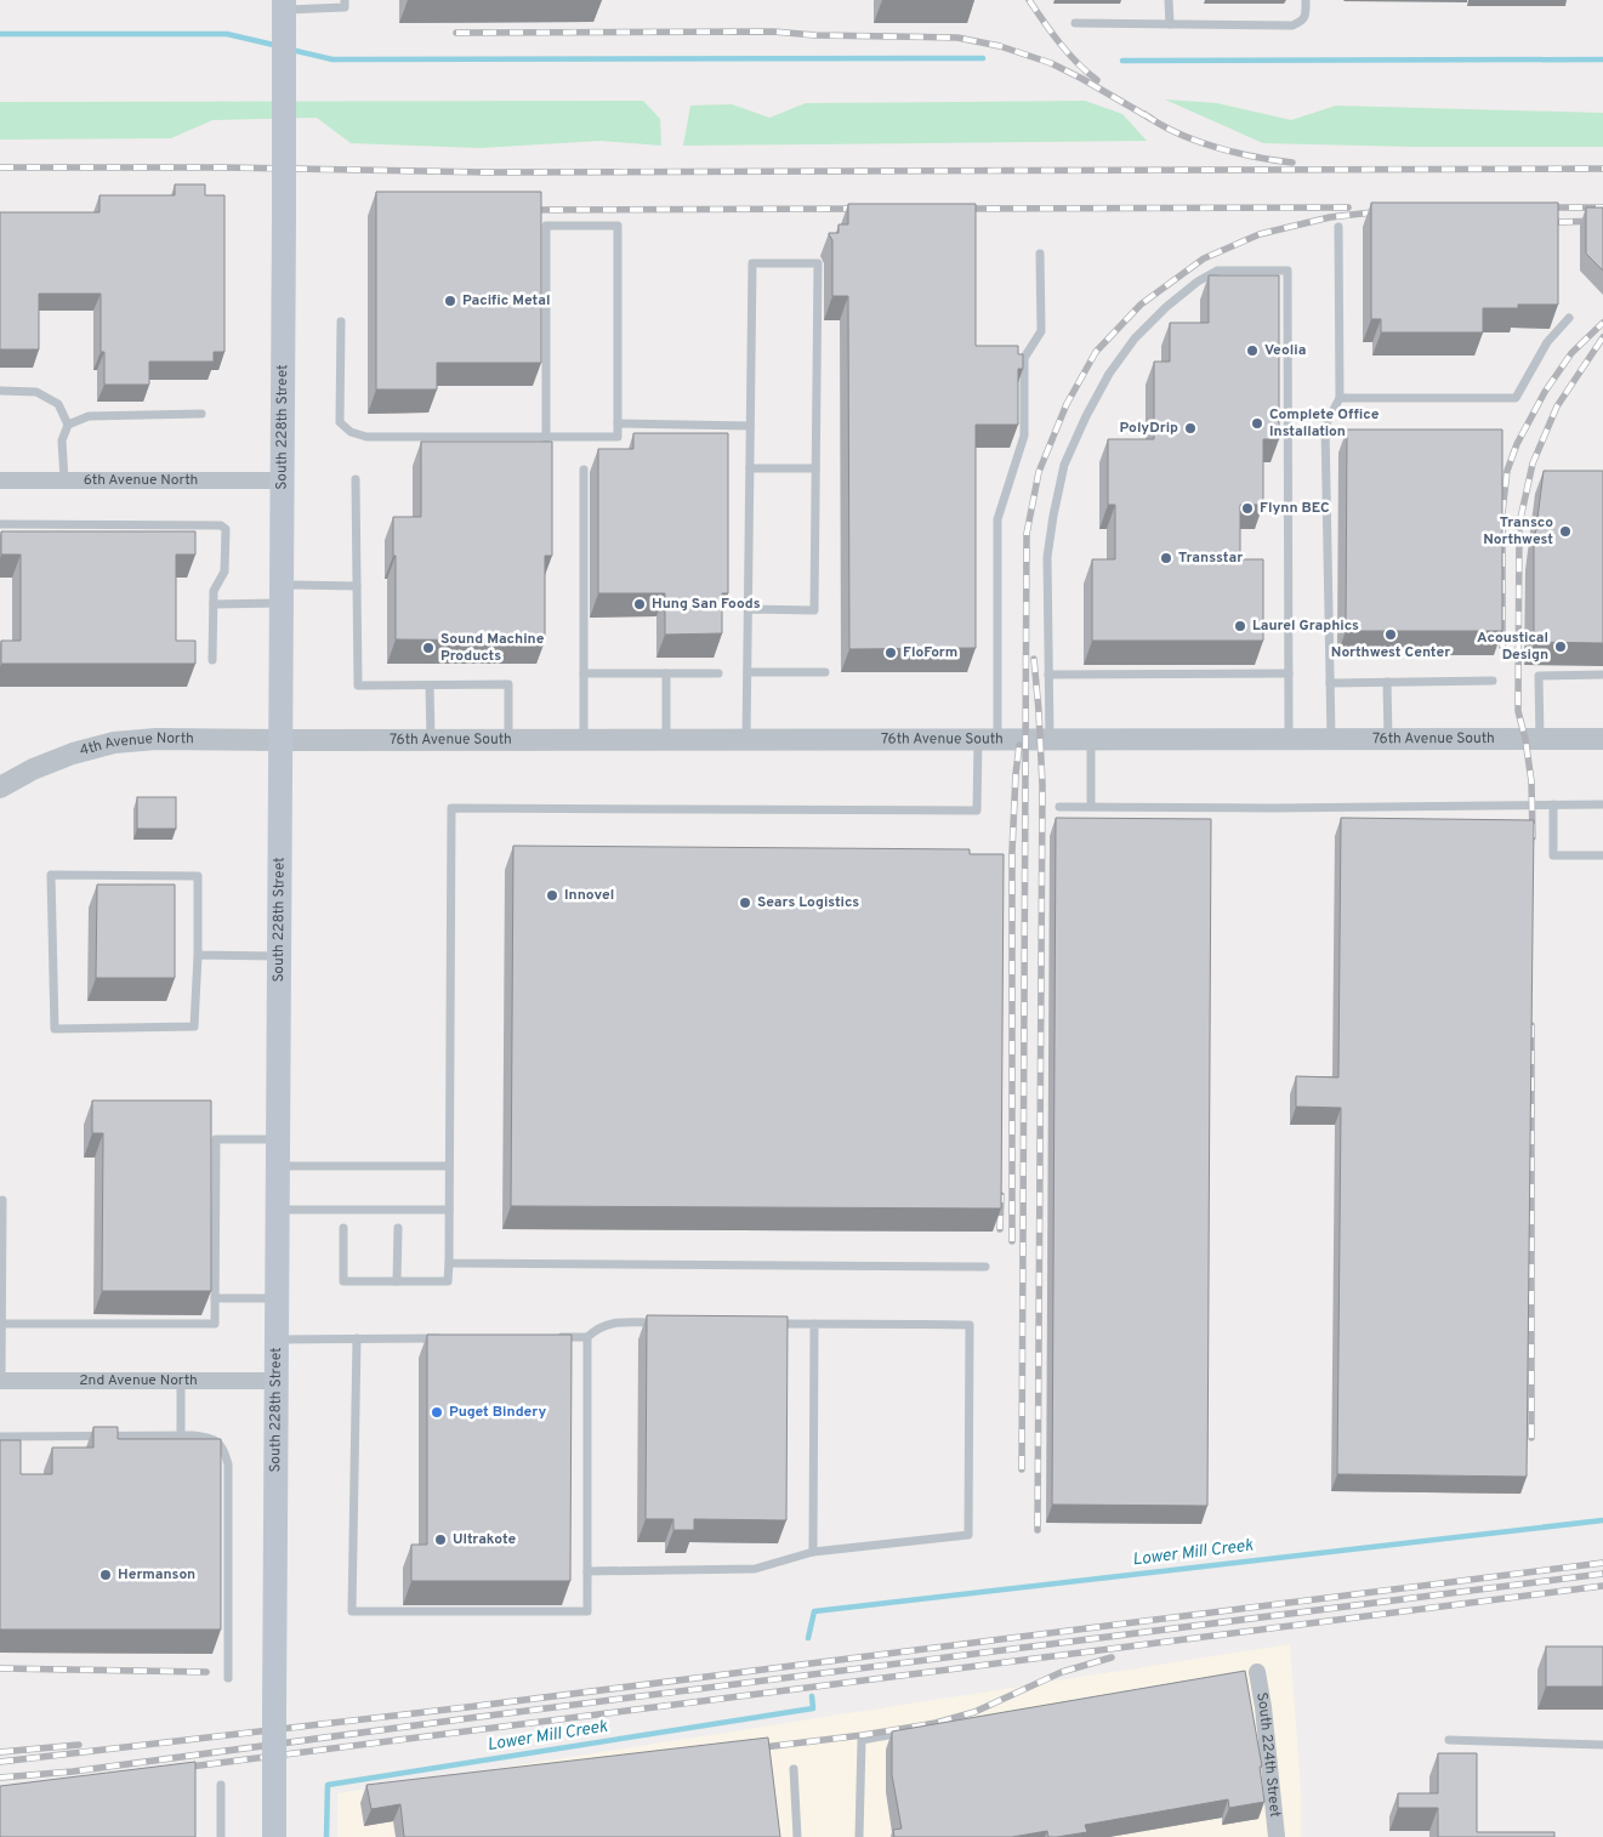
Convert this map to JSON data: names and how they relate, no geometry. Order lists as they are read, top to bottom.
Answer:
{
  "streets": {
    "main road": ["South 228th Street"],
    "street": [
      "6th Avenue North",
      "76th Avenue South",
      "4th Avenue North",
      "2nd Avenue North",
      "South 224th Street"
    ]
  },
  "crossings": [
    ["South 228th Street", "6th Avenue North"],
    ["South 228th Street", "76th Avenue South"],
    ["South 228th Street", "4th Avenue North"],
    ["South 228th Street", "2nd Avenue North"],
    ["76th Avenue South", "4th Avenue North"]
  ],
  "water": ["Lower Mill Creek"],
  "places": [
    "Pacific Metal",
    "Veolia",
    "Complete Office Installation",
    "PolyDrip",
    "Flynn BEC",
    "Transco Northwest",
    "Transstar",
    "Hung San Foods",
    "Laurel Graphics",
    "Northwest Center",
    "Acoustical Design",
    "Sound Machine Products",
    "FloForm",
    "Innovel",
    "Sears Logistics",
    "Puget Bindery",
    "Ultrakote",
    "Hermanson"
  ]
}
